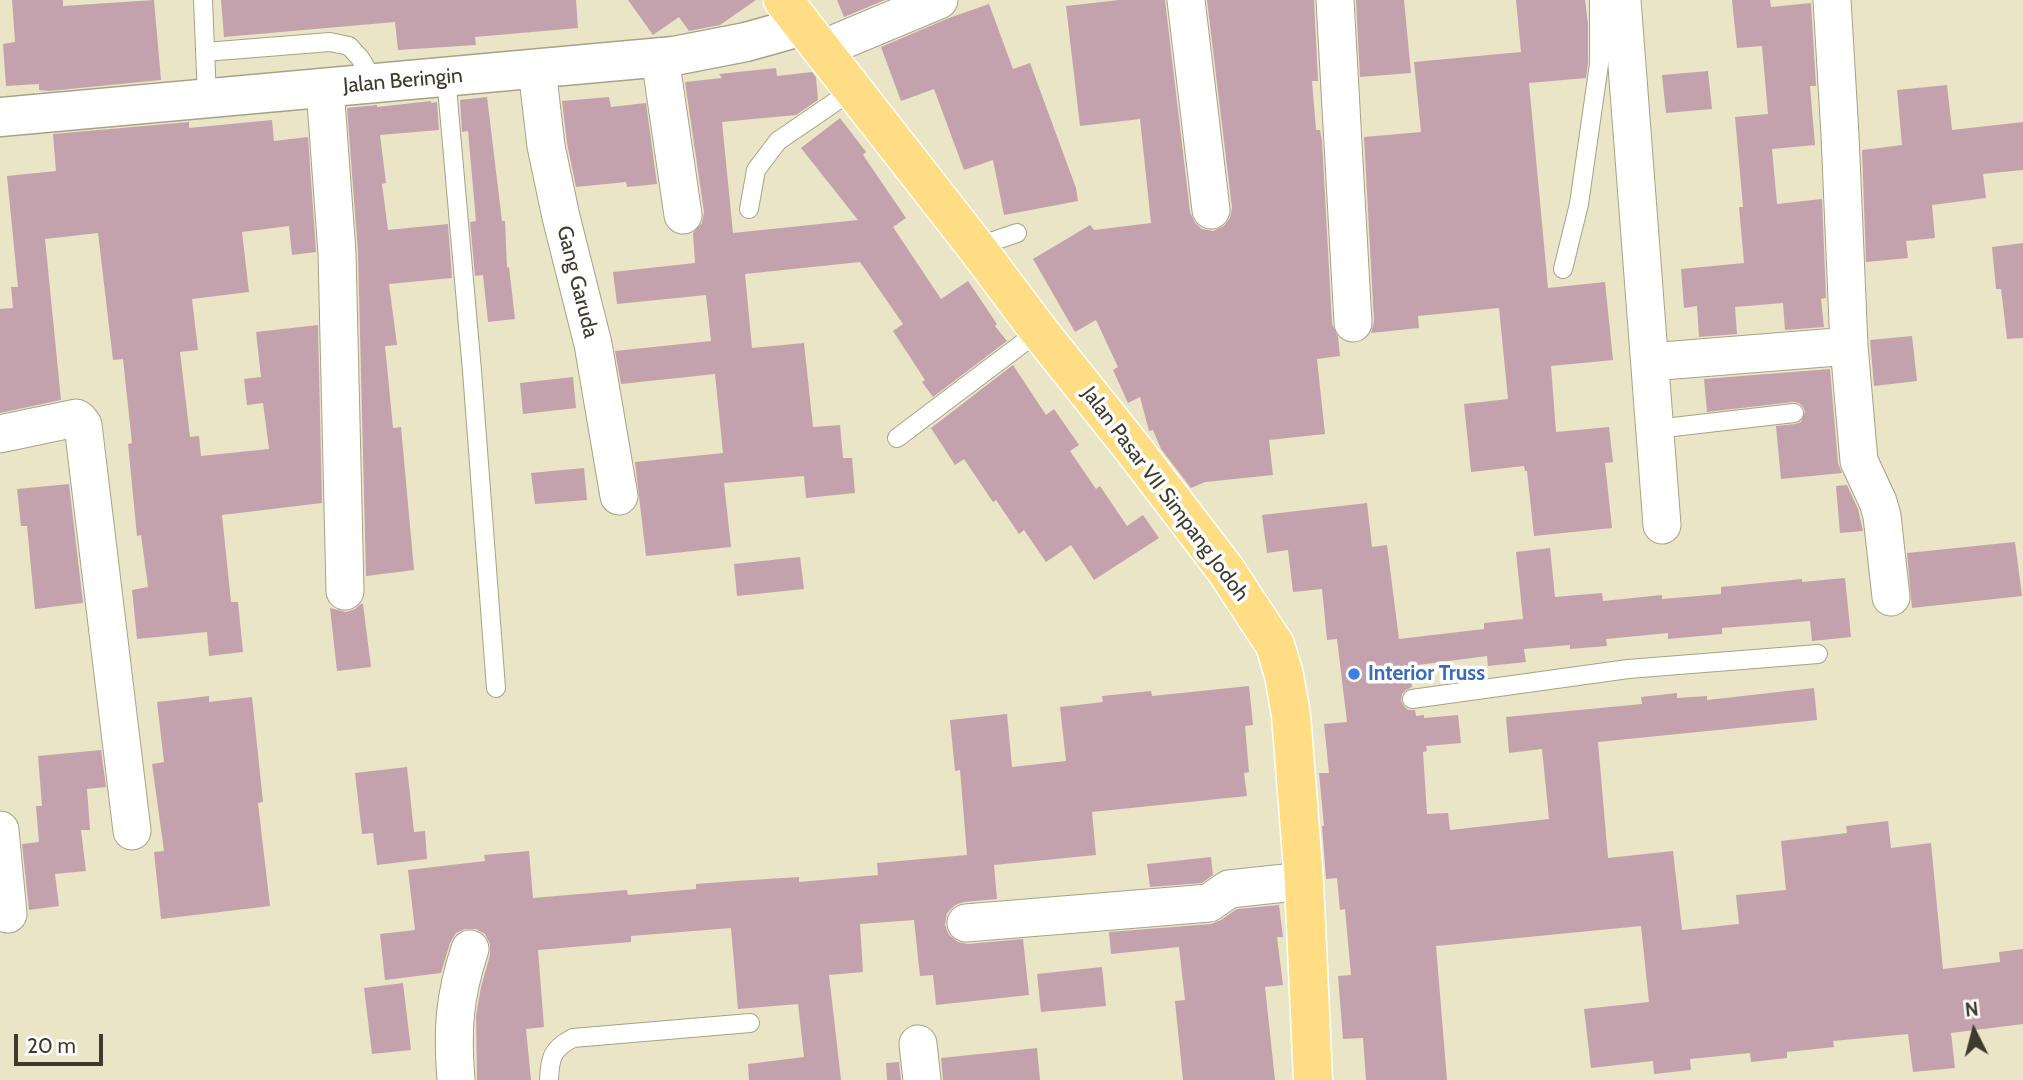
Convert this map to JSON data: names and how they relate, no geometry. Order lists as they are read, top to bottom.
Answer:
{
  "streets": {
    "main road": ["Jalan Pasar VII Simpang Jodoh"],
    "street": ["Jalan Beringin", "Gang Garuda"]
  },
  "crossings": [
    ["Jalan Beringin", "Gang Garuda"],
    ["Jalan Beringin", "Jalan Pasar VII Simpang Jodoh"]
  ],
  "places": ["Interior Truss"],
  "scale_bar": "20 m",
  "north": "top"
}
